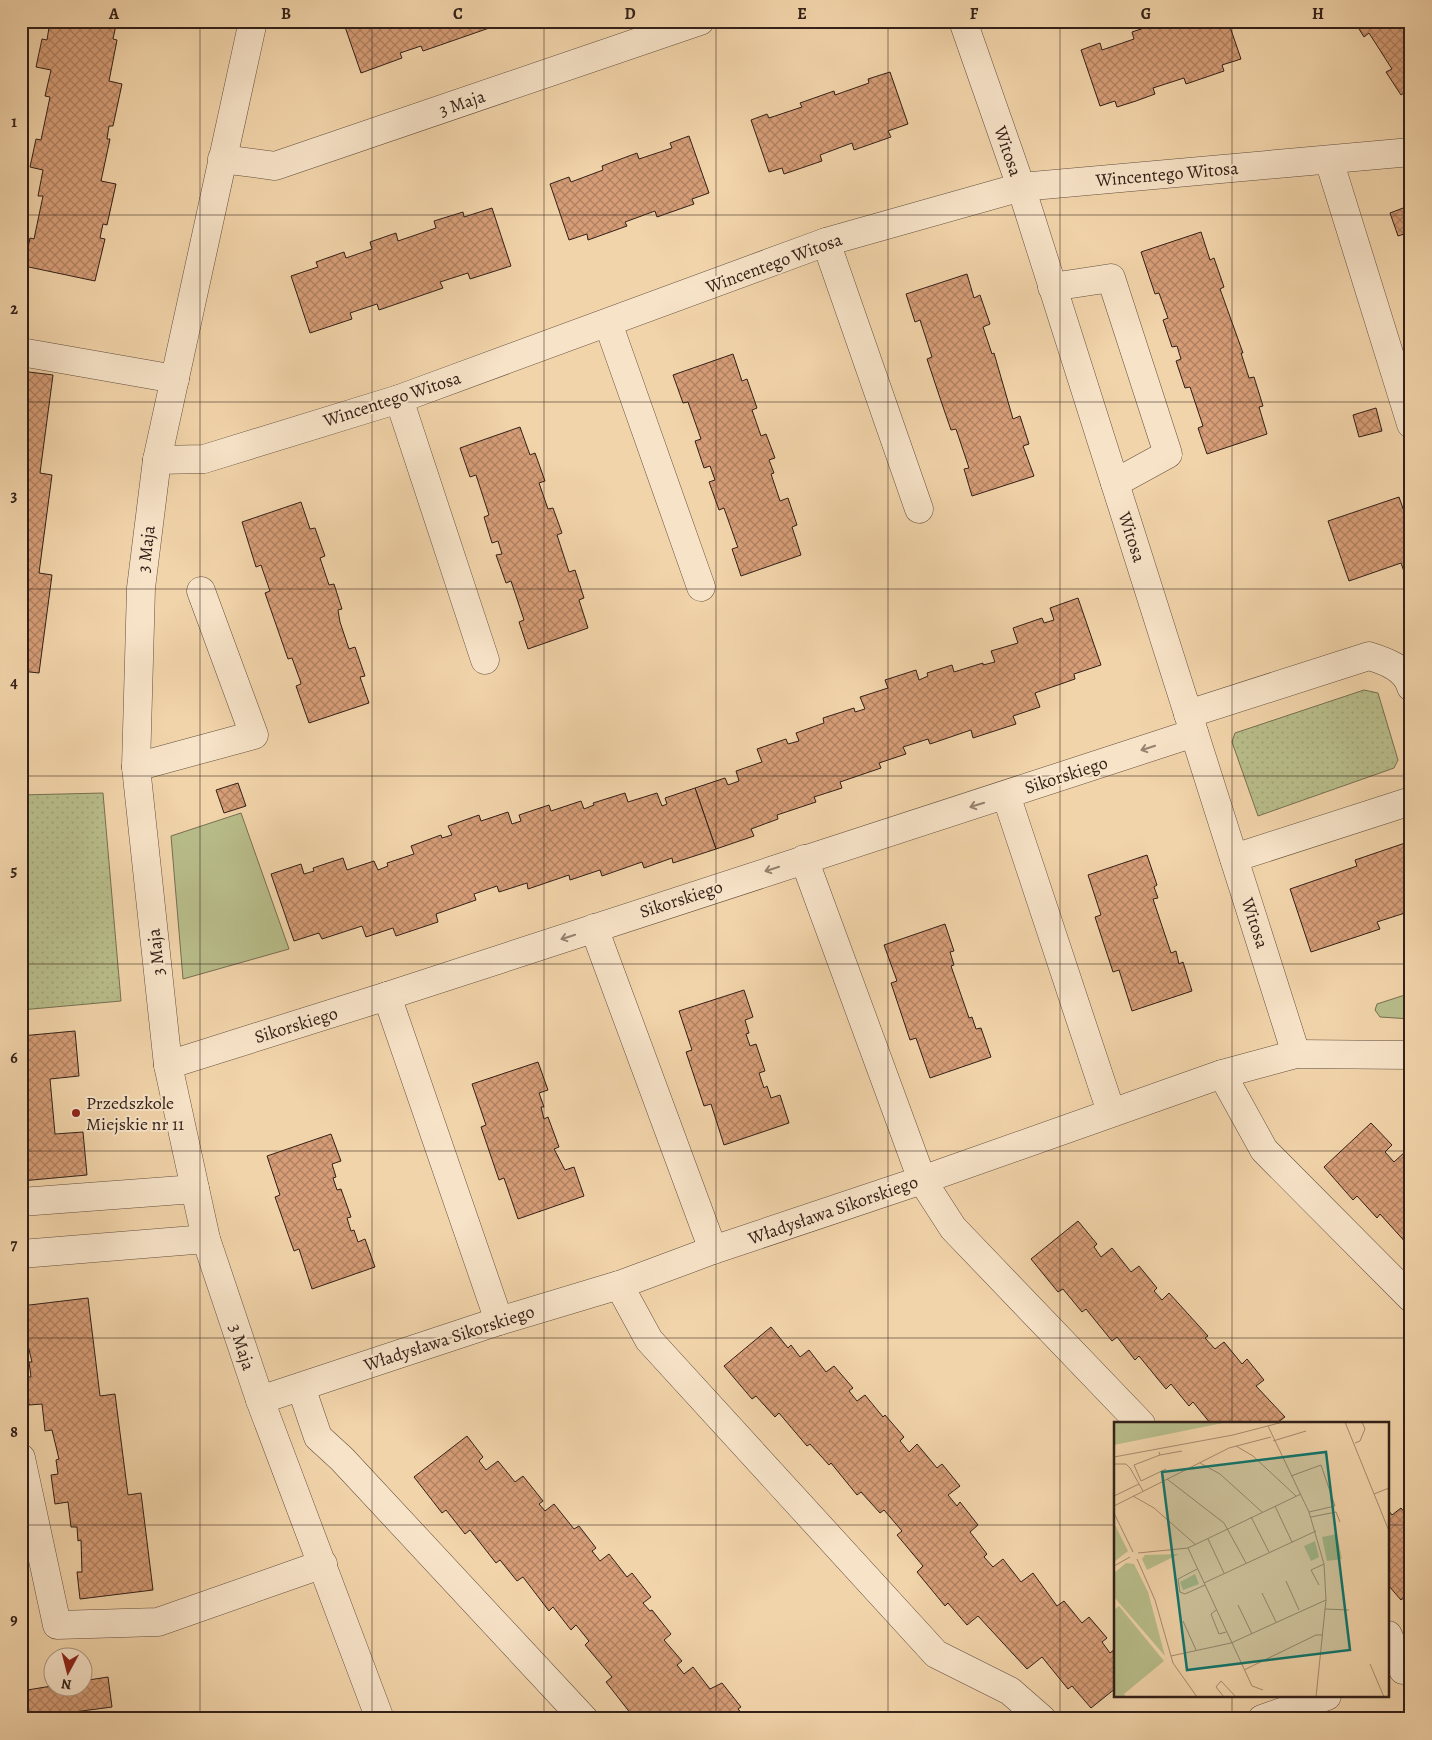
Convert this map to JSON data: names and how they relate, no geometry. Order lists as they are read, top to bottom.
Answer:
{
  "streets": {
    "street": [
      "3 Maja",
      "Witosa",
      "Wincentego Witosa",
      "Sikorskiego",
      "Władysława Sikorskiego"
    ]
  },
  "crossings": [
    ["3 Maja", "Wincentego Witosa"],
    ["3 Maja", "Sikorskiego"],
    ["3 Maja", "Władysława Sikorskiego"],
    ["Witosa", "Wincentego Witosa"],
    ["Witosa", "Sikorskiego"],
    ["Witosa", "Władysława Sikorskiego"]
  ],
  "one_way": ["Sikorskiego"],
  "places": ["Przedszkole Miejskie nr 11"],
  "north": "bottom",
  "grid": {
    "columns": [
      "A",
      "B",
      "C",
      "D",
      "E",
      "F",
      "G",
      "H"
    ],
    "rows": [
      "1",
      "2",
      "3",
      "4",
      "5",
      "6",
      "7",
      "8",
      "9"
    ]
  }
}
